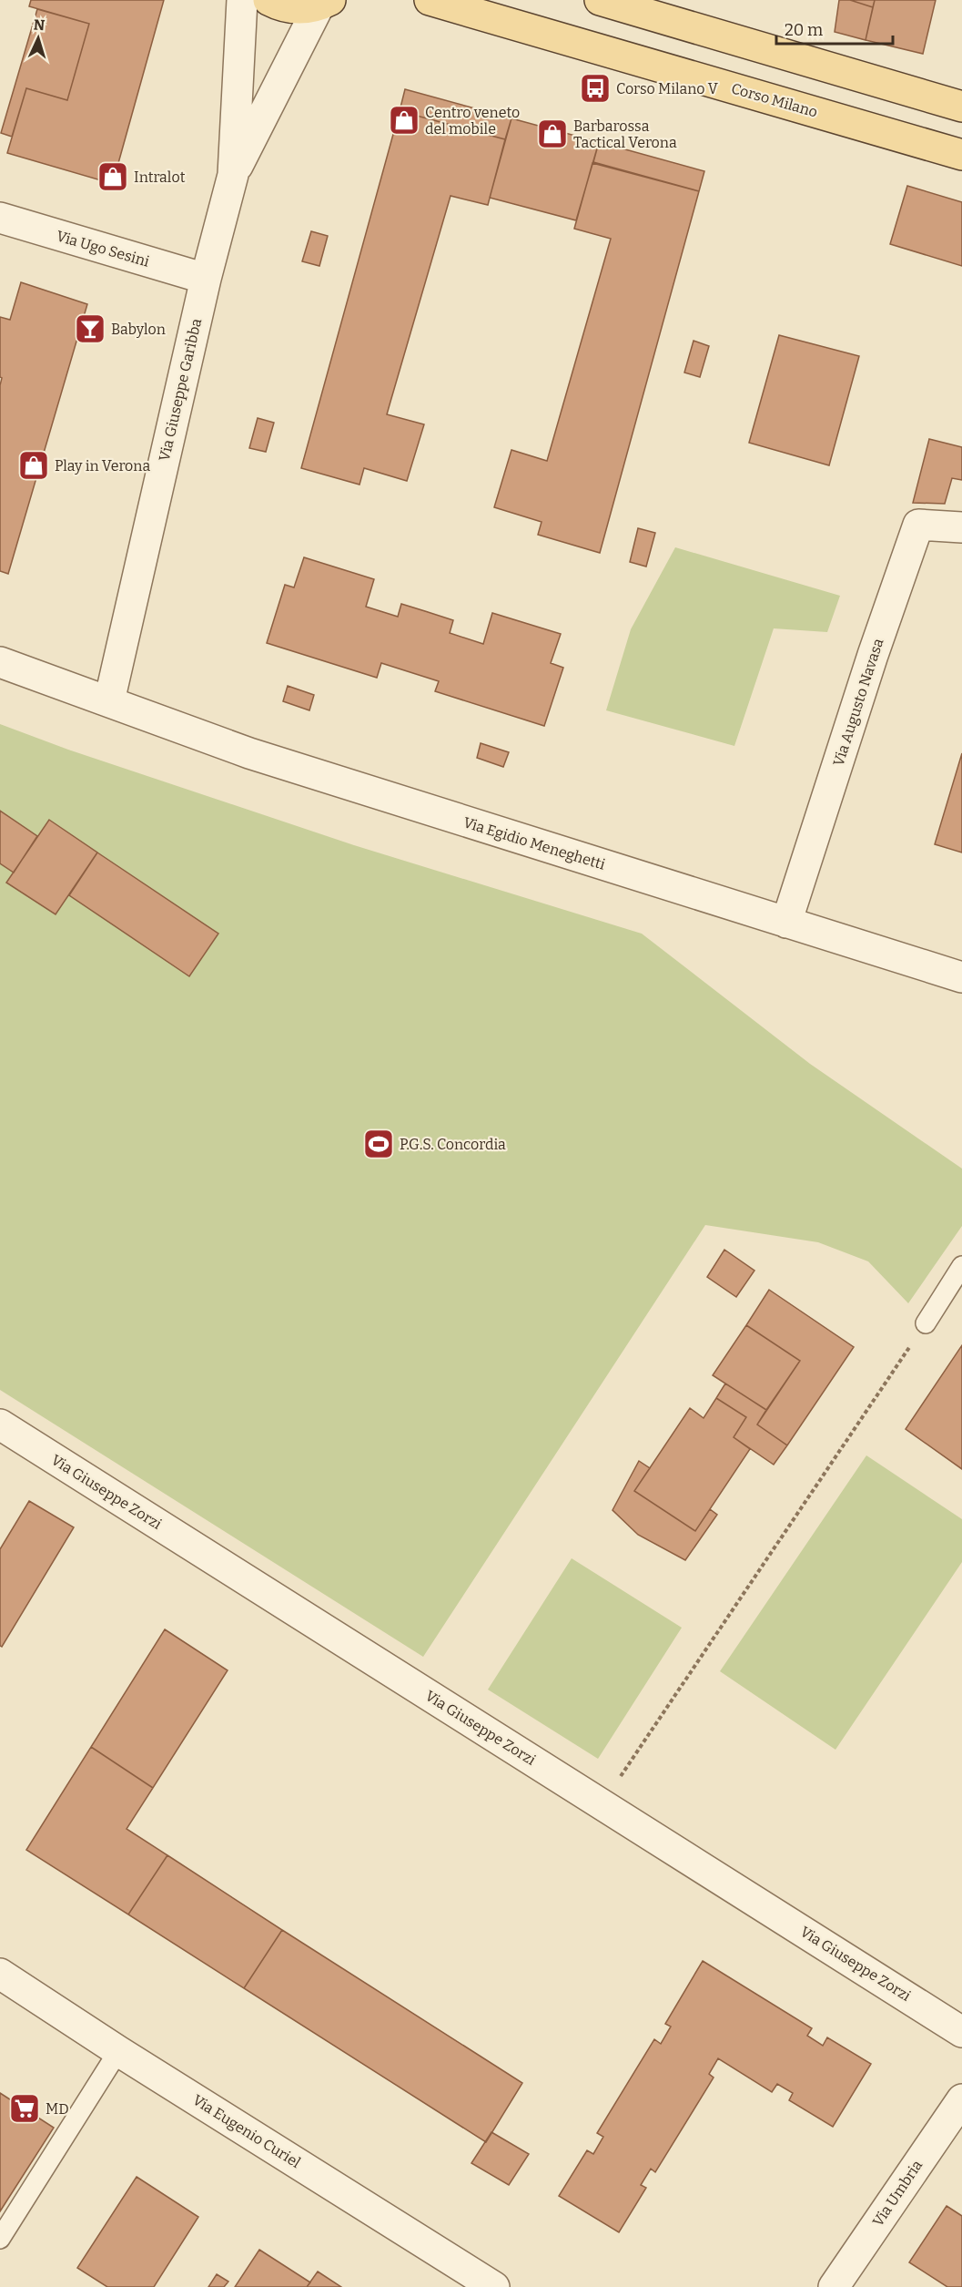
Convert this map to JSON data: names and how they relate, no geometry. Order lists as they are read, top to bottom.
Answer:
{
  "streets": {
    "main road": ["Corso Milano"],
    "street": [
      "Via Ugo Sesini",
      "Via Giuseppe Garibba",
      "Via Augusto Navasa",
      "Via Egidio Meneghetti",
      "Via Giuseppe Zorzi",
      "Via Eugenio Curiel",
      "Via Umbria"
    ]
  },
  "crossings": [
    ["Via Ugo Sesini", "Via Giuseppe Garibba"],
    ["Via Giuseppe Garibba", "Via Egidio Meneghetti"],
    ["Via Augusto Navasa", "Via Egidio Meneghetti"]
  ],
  "places": {
    "bus stop": ["Corso Milano V"],
    "shop": [
      "Centro veneto del mobile",
      "Barbarossa Tactical Verona",
      "Intralot",
      "Play in Verona"
    ],
    "bar": ["Babylon"],
    "sports": ["P.G.S. Concordia"],
    "supermarket": ["MD"]
  },
  "scale_bar": "20 m",
  "north": "top"
}
